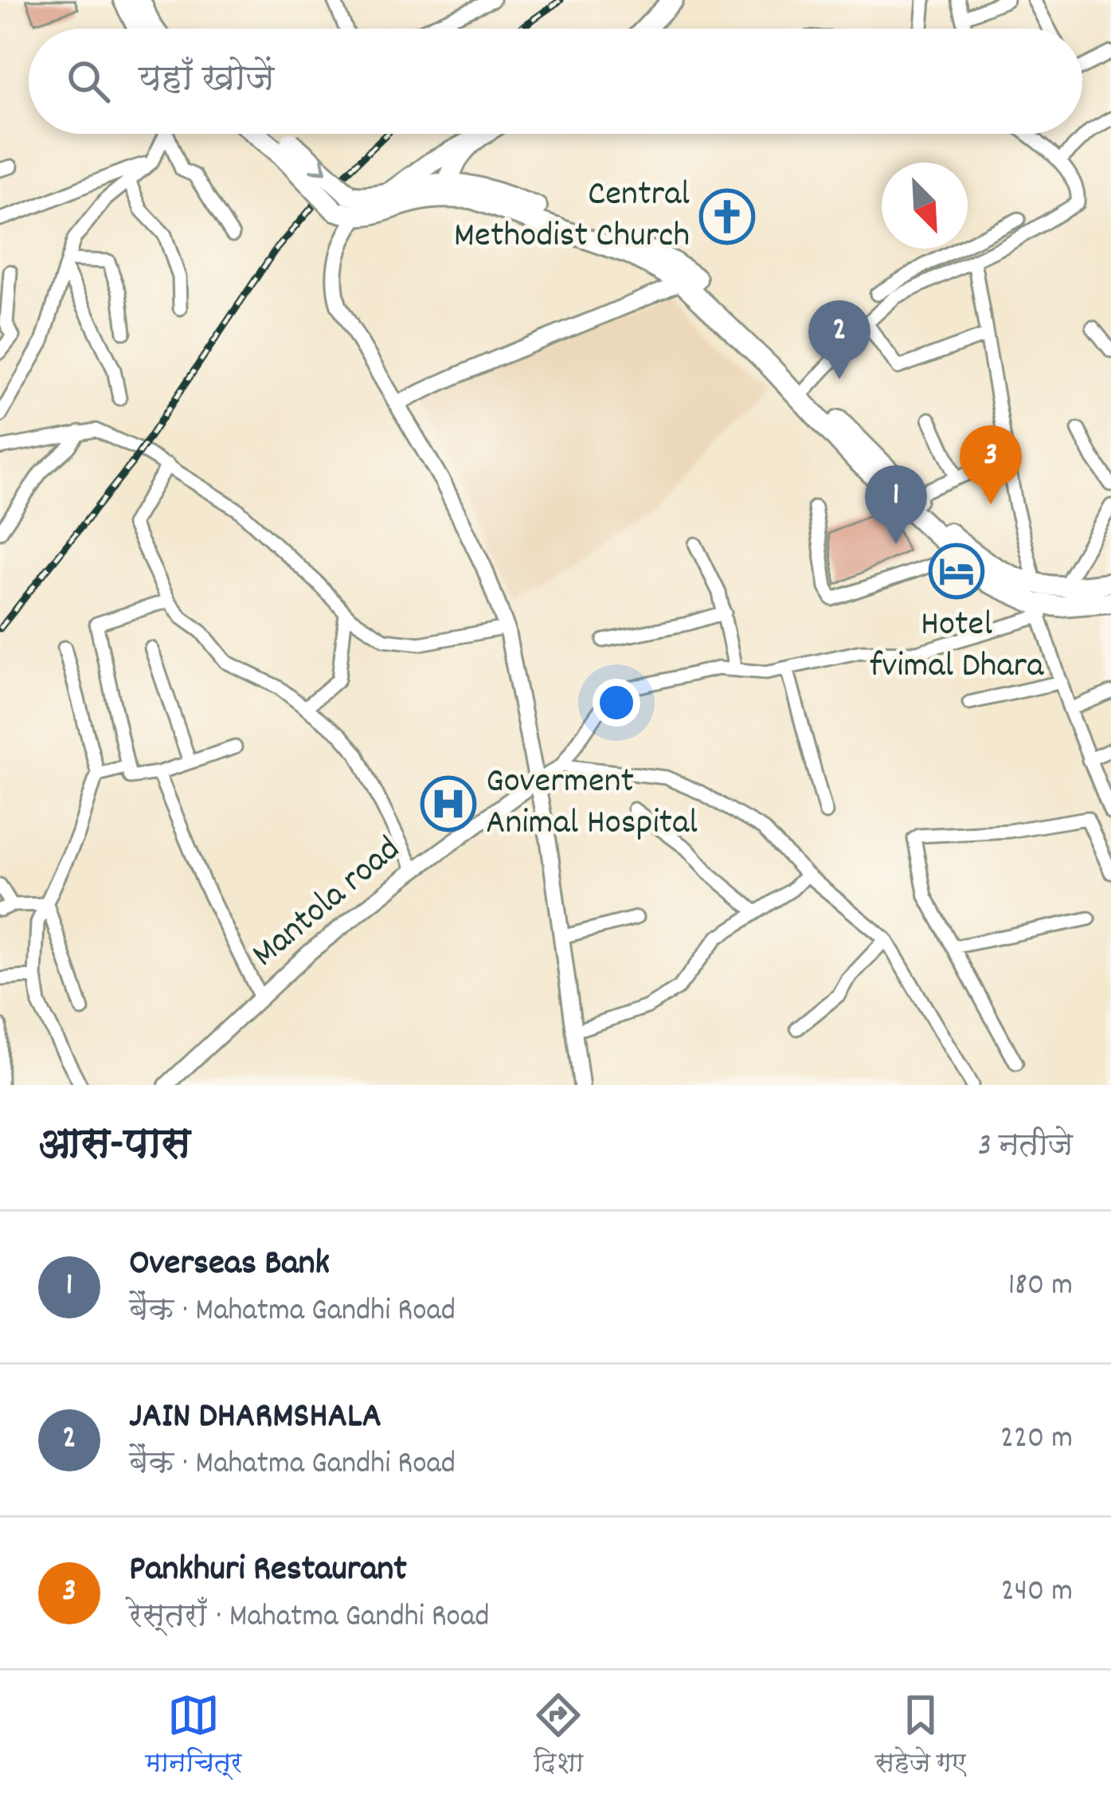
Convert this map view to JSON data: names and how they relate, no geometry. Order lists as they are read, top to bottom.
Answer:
{
  "streets": {
    "street": ["Mantola road"]
  },
  "places": {
    "church": ["Central Methodist Church"],
    "hotel": ["Hotel fvimal Dhara"],
    "hospital": ["Goverment Animal Hospital"]
  },
  "north": "bottom right",
  "page": {
    "search": "यहाँ खोजें",
    "pins": ["2", "3", "1"],
    "heading": ["आस-पास", "3 नतीजे"],
    "list": [
      {
        "mark": "1",
        "name": "Overseas Bank",
        "note": "बैंक · Mahatma Gandhi Road",
        "value": "180 m"
      },
      {
        "mark": "2",
        "name": "JAIN DHARMSHALA",
        "note": "बैंक · Mahatma Gandhi Road",
        "value": "220 m"
      },
      {
        "mark": "3",
        "name": "Pankhuri Restaurant",
        "note": "रेस्तराँ · Mahatma Gandhi Road",
        "value": "240 m"
      }
    ],
    "nav": ["मानचित्र", "दिशा", "सहेजे गए"]
  }
}
